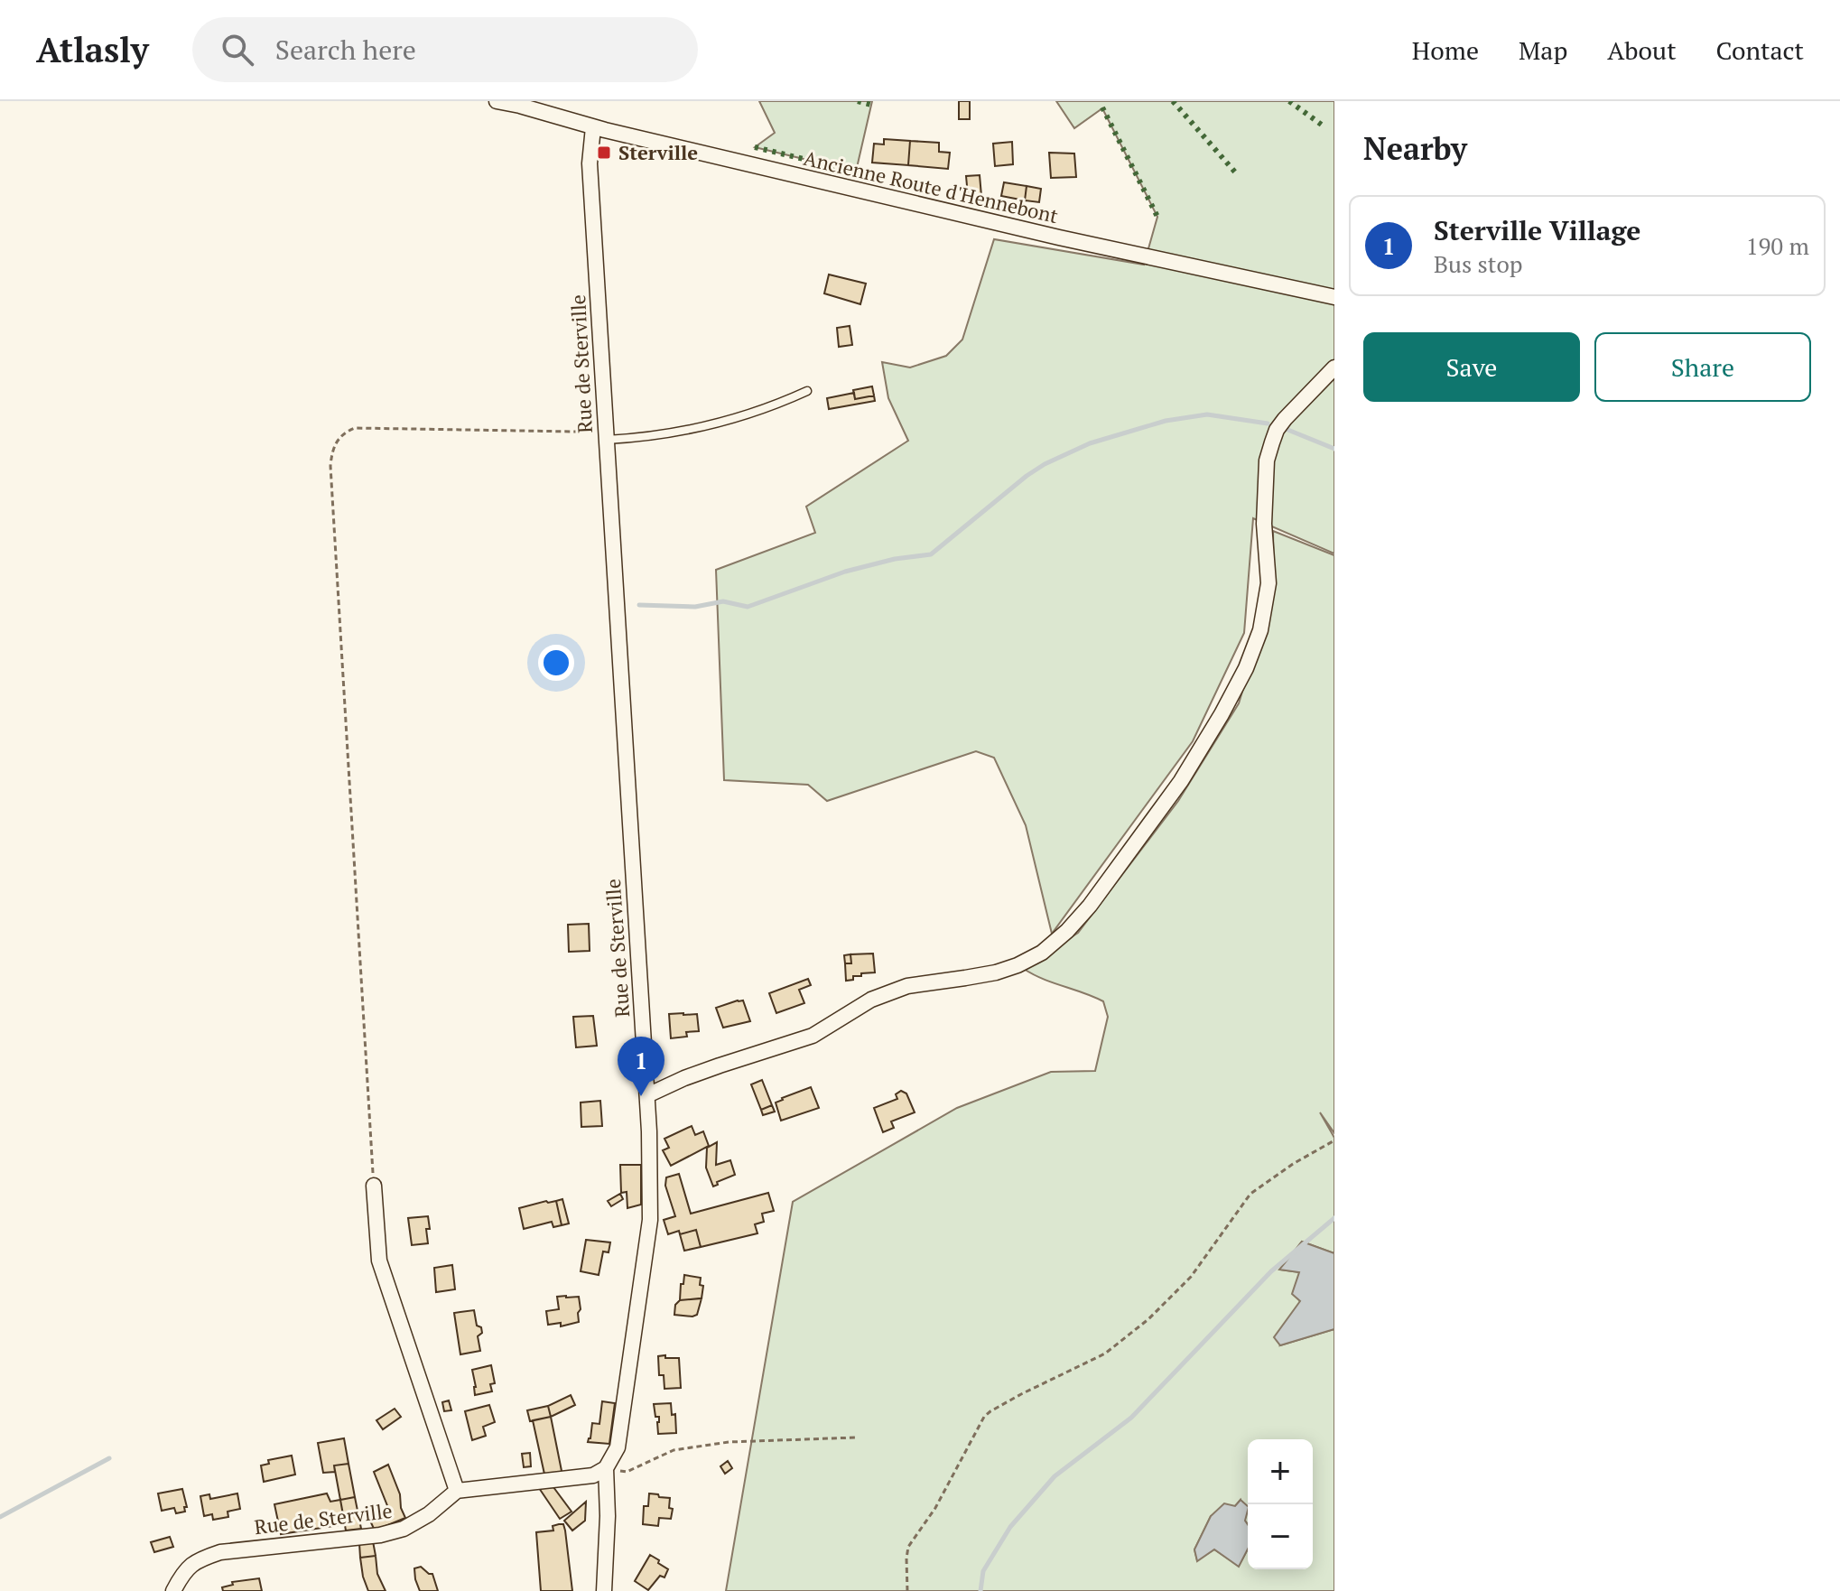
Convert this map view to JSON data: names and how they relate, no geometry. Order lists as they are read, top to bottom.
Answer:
{
  "streets": {
    "street": ["Ancienne Route d'Hennebont", "Rue de Sterville"]
  },
  "crossings": [
    ["Ancienne Route d'Hennebont", "Rue de Sterville"]
  ],
  "places": {
    "transit": ["Sterville"]
  },
  "page": {
    "header": "Atlasly",
    "search": "Search here",
    "nav": [
      "Home",
      "Map",
      "About",
      "Contact"
    ],
    "heading": "Nearby",
    "list": [
      {
        "mark": "1",
        "name": "Sterville Village",
        "note": "Bus stop",
        "value": "190 m"
      }
    ],
    "buttons": ["Save", "Share"],
    "pins": "1",
    "map_buttons": ["+", "−"]
  }
}
